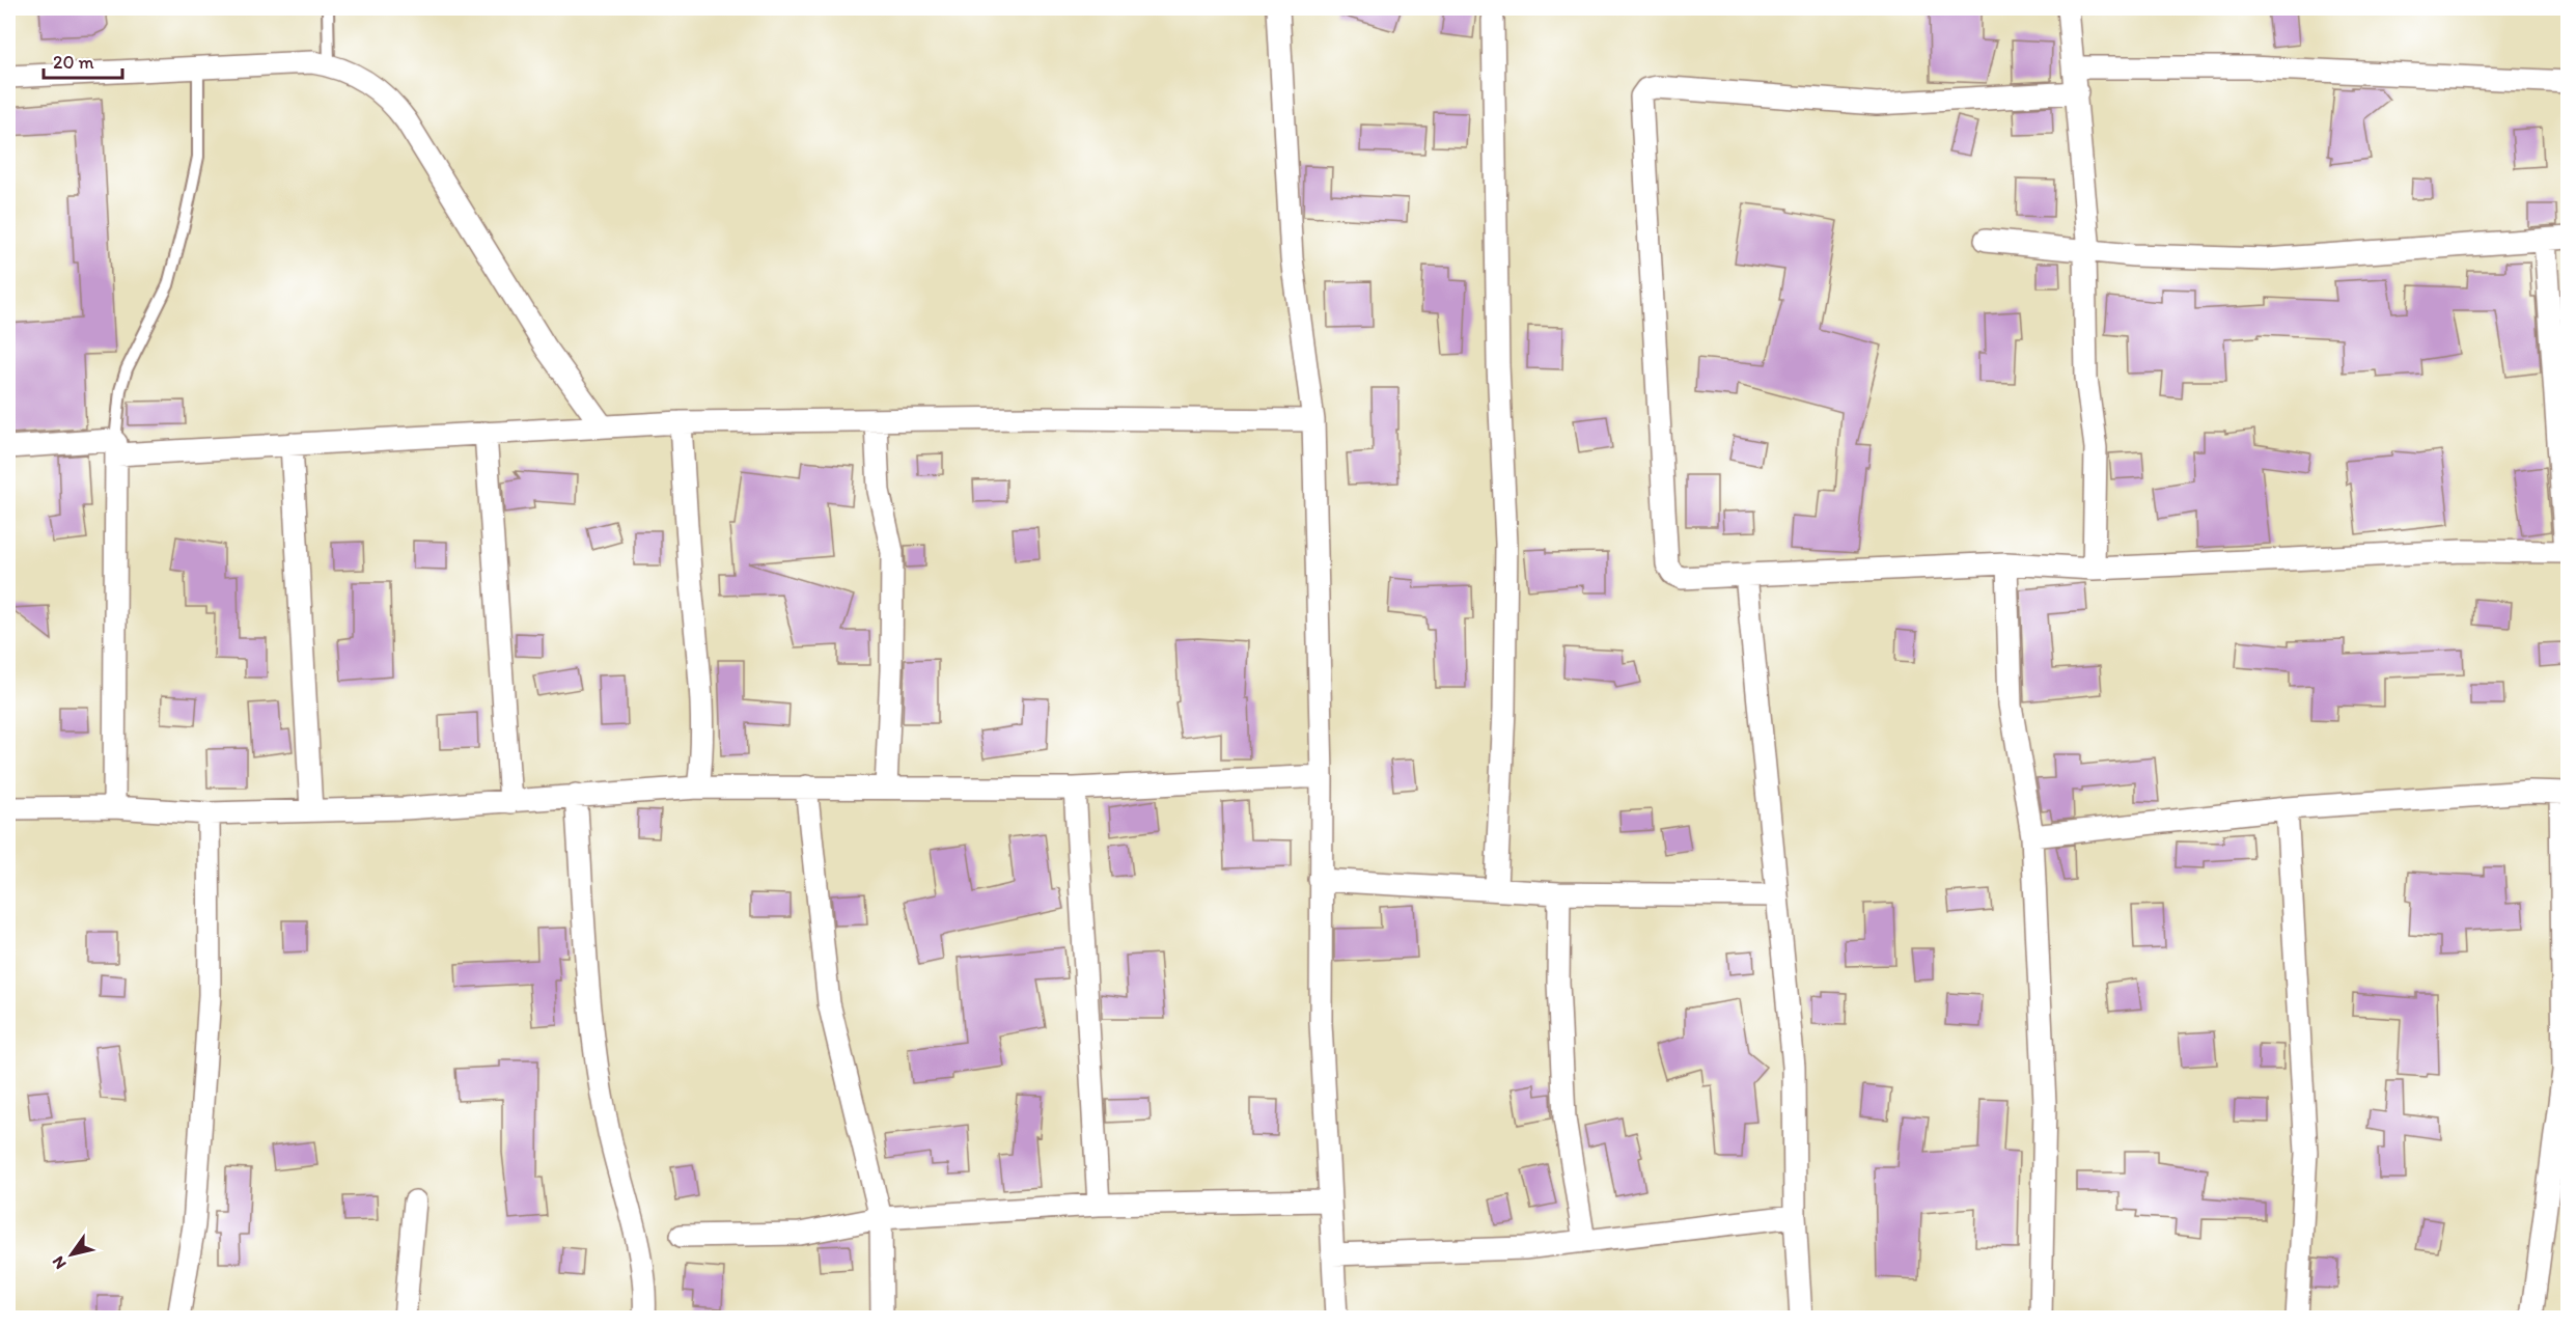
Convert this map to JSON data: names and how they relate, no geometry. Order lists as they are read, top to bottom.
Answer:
{
  "scale_bar": "20 m",
  "north": "bottom left"
}
